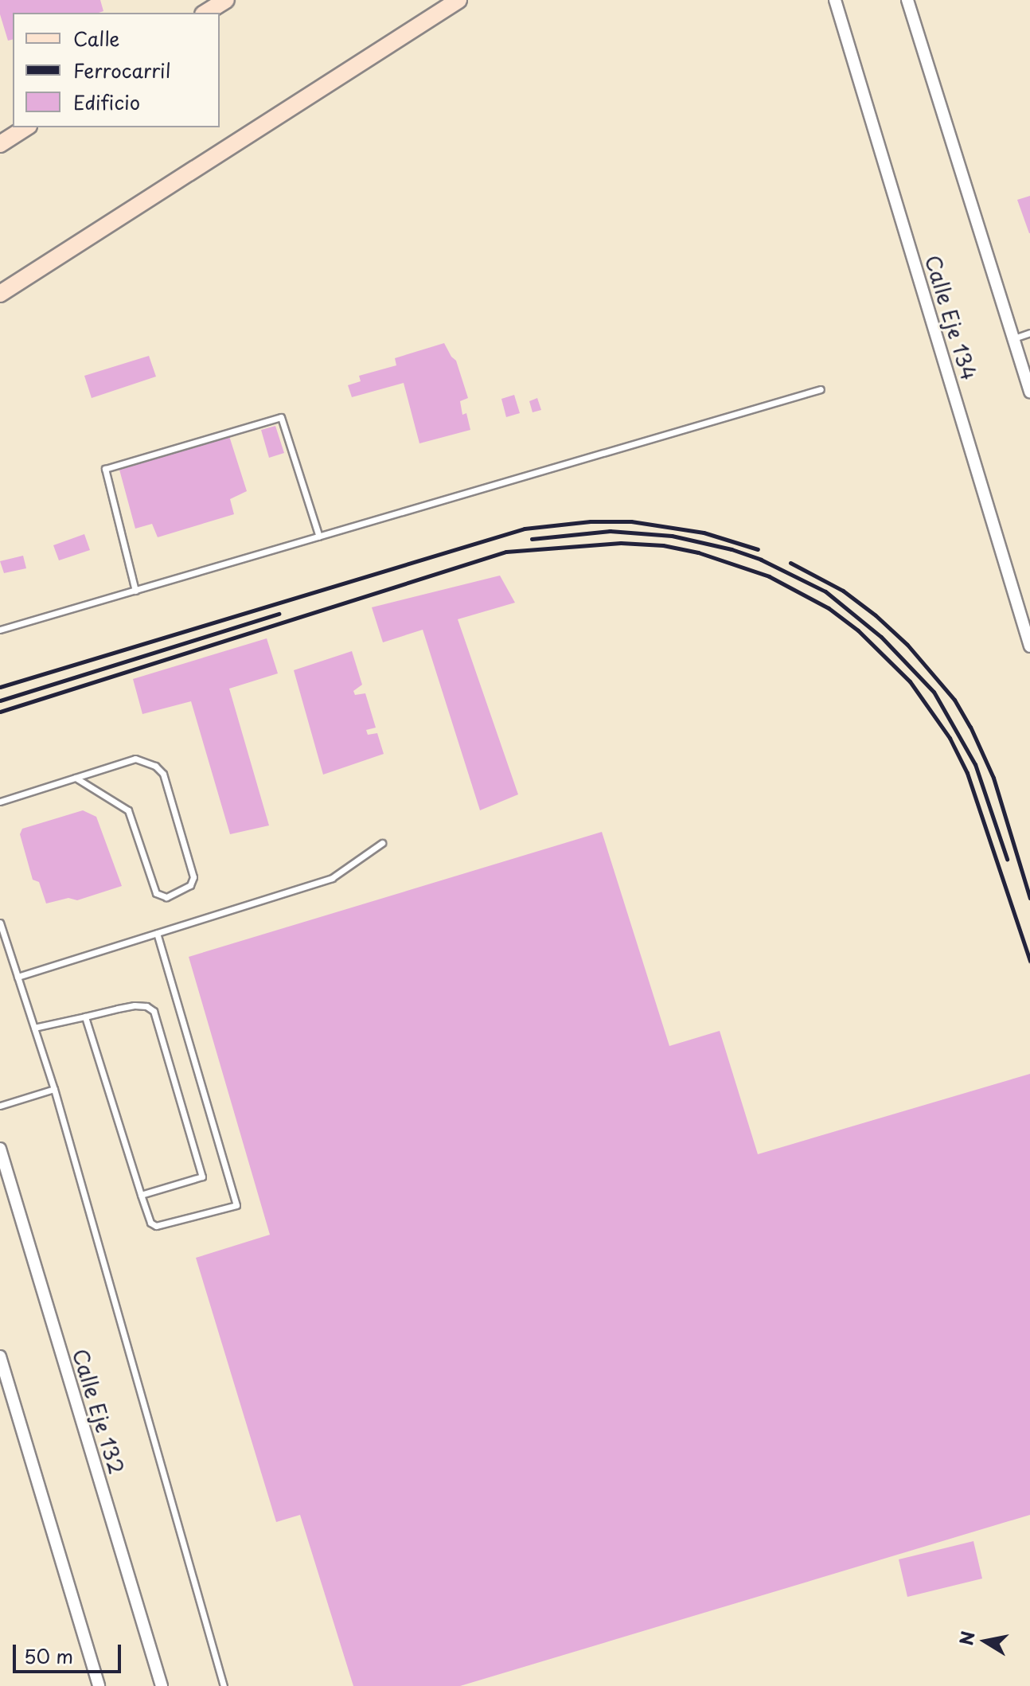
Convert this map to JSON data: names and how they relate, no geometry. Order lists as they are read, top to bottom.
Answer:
{
  "streets": {
    "street": ["Calle Eje 134", "Calle Eje 132"]
  },
  "legend": ["Calle", "Ferrocarril", "Edificio"],
  "scale_bar": "50 m",
  "north": "left"
}
